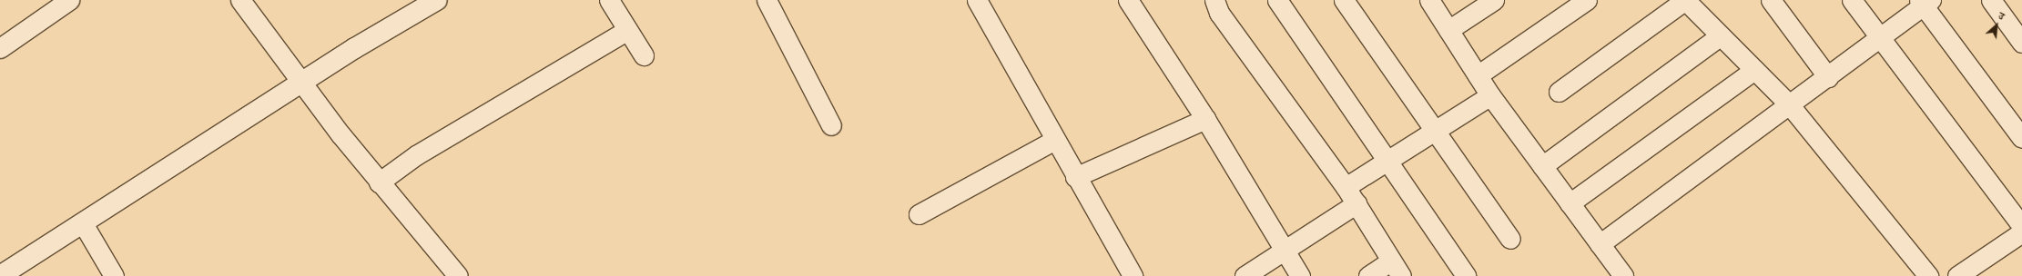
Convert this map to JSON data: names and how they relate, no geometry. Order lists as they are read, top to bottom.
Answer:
{
  "north": "top right"
}
